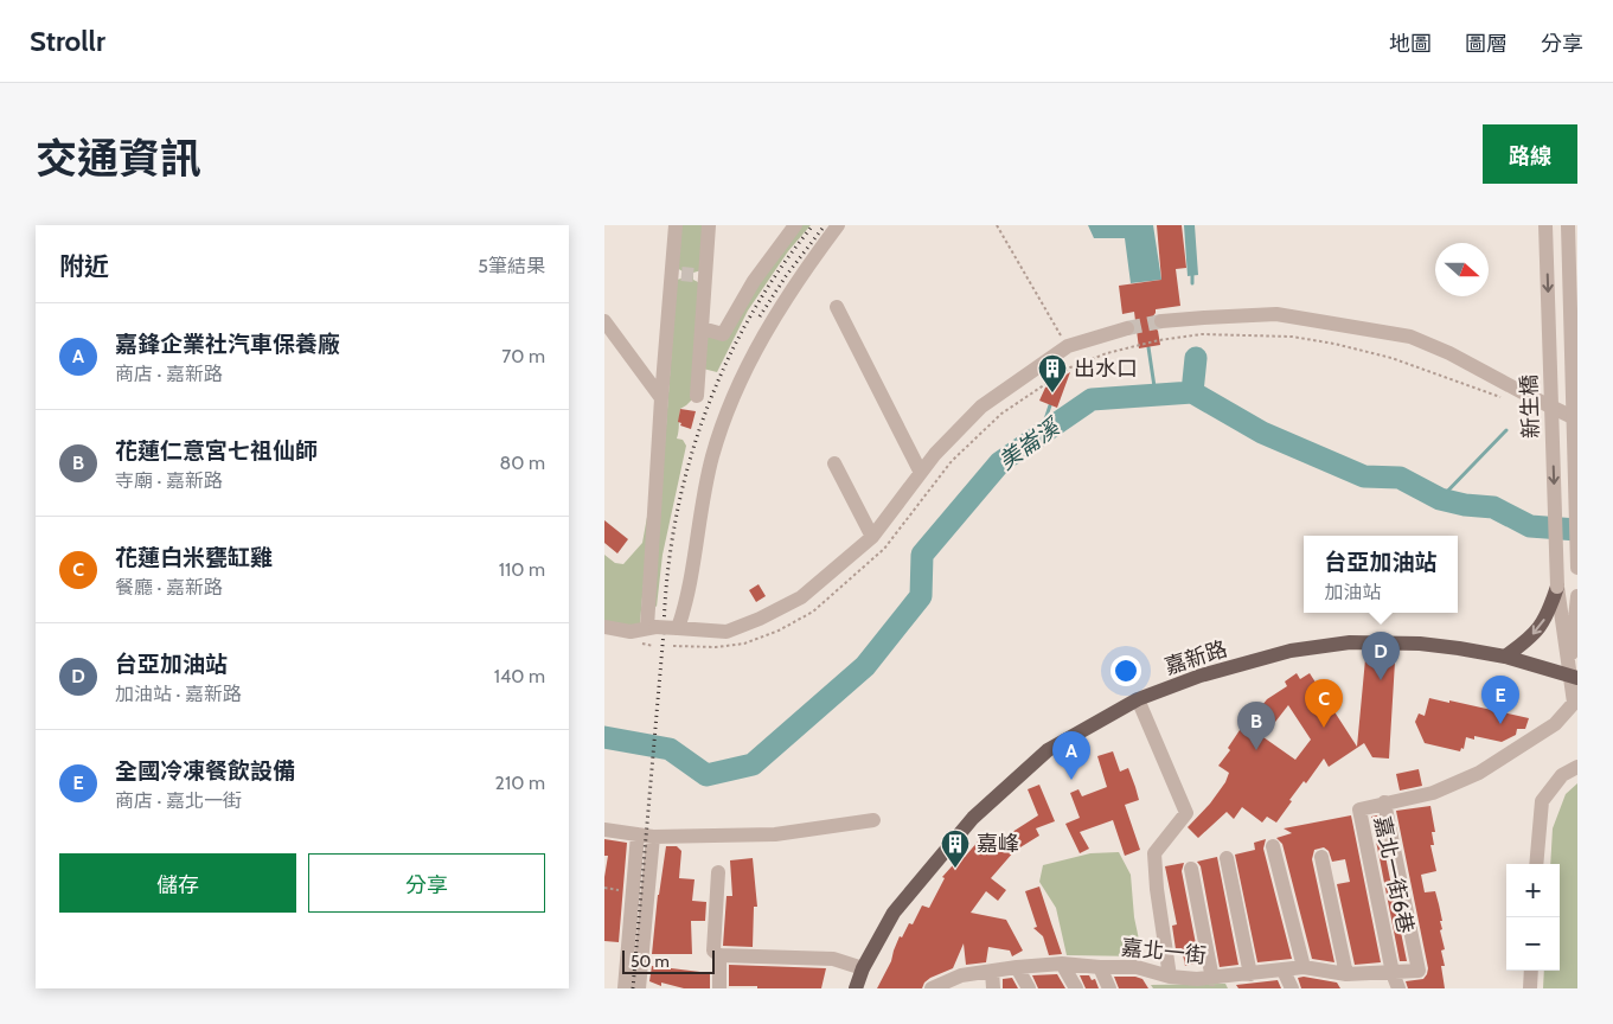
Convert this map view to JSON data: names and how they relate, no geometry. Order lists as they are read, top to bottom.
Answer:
{
  "streets": {
    "main road": ["嘉新路"],
    "street": ["新生橋", "嘉北一街6巷", "嘉北一街"]
  },
  "crossings": [
    ["新生橋", "嘉新路"],
    ["嘉北一街6巷", "嘉北一街"]
  ],
  "water": ["美崙溪"],
  "places": {
    "building": ["出水口", "嘉峰"]
  },
  "scale_bar": "50 m",
  "north": "right",
  "page": {
    "header": "Strollr",
    "nav": ["地圖", "圖層", "分享"],
    "title": "交通資訊",
    "buttons": [
      "路線",
      ["儲存", "分享"]
    ],
    "heading": ["附近", "5筆結果"],
    "list": [
      {
        "mark": "A",
        "name": "嘉鋒企業社汽車保養廠",
        "note": "商店 · 嘉新路",
        "value": "70 m"
      },
      {
        "mark": "B",
        "name": "花蓮仁意宮七祖仙師",
        "note": "寺廟 · 嘉新路",
        "value": "80 m"
      },
      {
        "mark": "C",
        "name": "花蓮白米甕缸雞",
        "note": "餐廳 · 嘉新路",
        "value": "110 m"
      },
      {
        "mark": "D",
        "name": "台亞加油站",
        "note": "加油站 · 嘉新路",
        "value": "140 m"
      },
      {
        "mark": "E",
        "name": "全國冷凍餐飲設備",
        "note": "商店 · 嘉北一街",
        "value": "210 m"
      }
    ],
    "popup": ["台亞加油站", "加油站"],
    "pins": [
      "D",
      "E",
      "C",
      "B",
      "A"
    ],
    "map_buttons": ["+", "−"],
    "scale": "50 m"
  }
}
